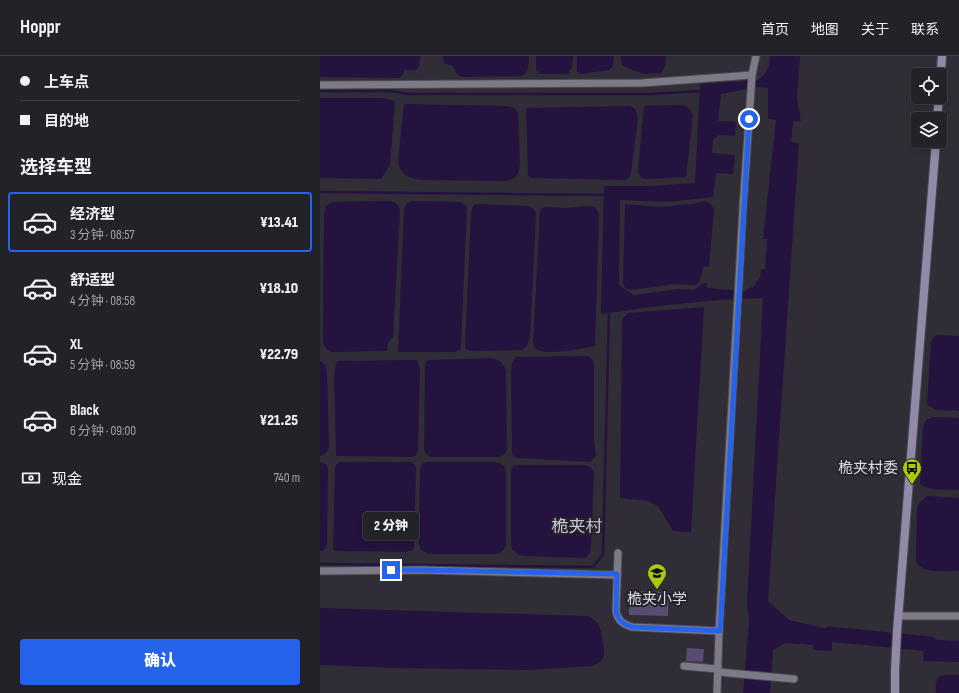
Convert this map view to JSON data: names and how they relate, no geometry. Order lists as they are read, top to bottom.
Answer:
{
  "districts": ["桅夹村"],
  "places": {
    "bus stop": ["桅夹村委"],
    "school or university": ["桅夹小学"]
  },
  "page": {
    "header": "Hoppr",
    "nav": [
      "首页",
      "地图",
      "关于",
      "联系"
    ],
    "banner": ["上车点", "目的地"],
    "heading": "选择车型",
    "list": [
      {
        "name": "经济型",
        "note": "3 分钟 · 08:57",
        "value": "¥13.41"
      },
      {
        "name": "舒适型",
        "note": "4 分钟 · 08:58",
        "value": "¥18.10"
      },
      {
        "name": "XL",
        "note": "5 分钟 · 08:59",
        "value": "¥22.79"
      },
      {
        "name": "Black",
        "note": "6 分钟 · 09:00",
        "value": "¥21.25"
      }
    ],
    "pay": ["现金", "740 m"],
    "bubble": "2 分钟",
    "buttons": "确认"
  }
}
